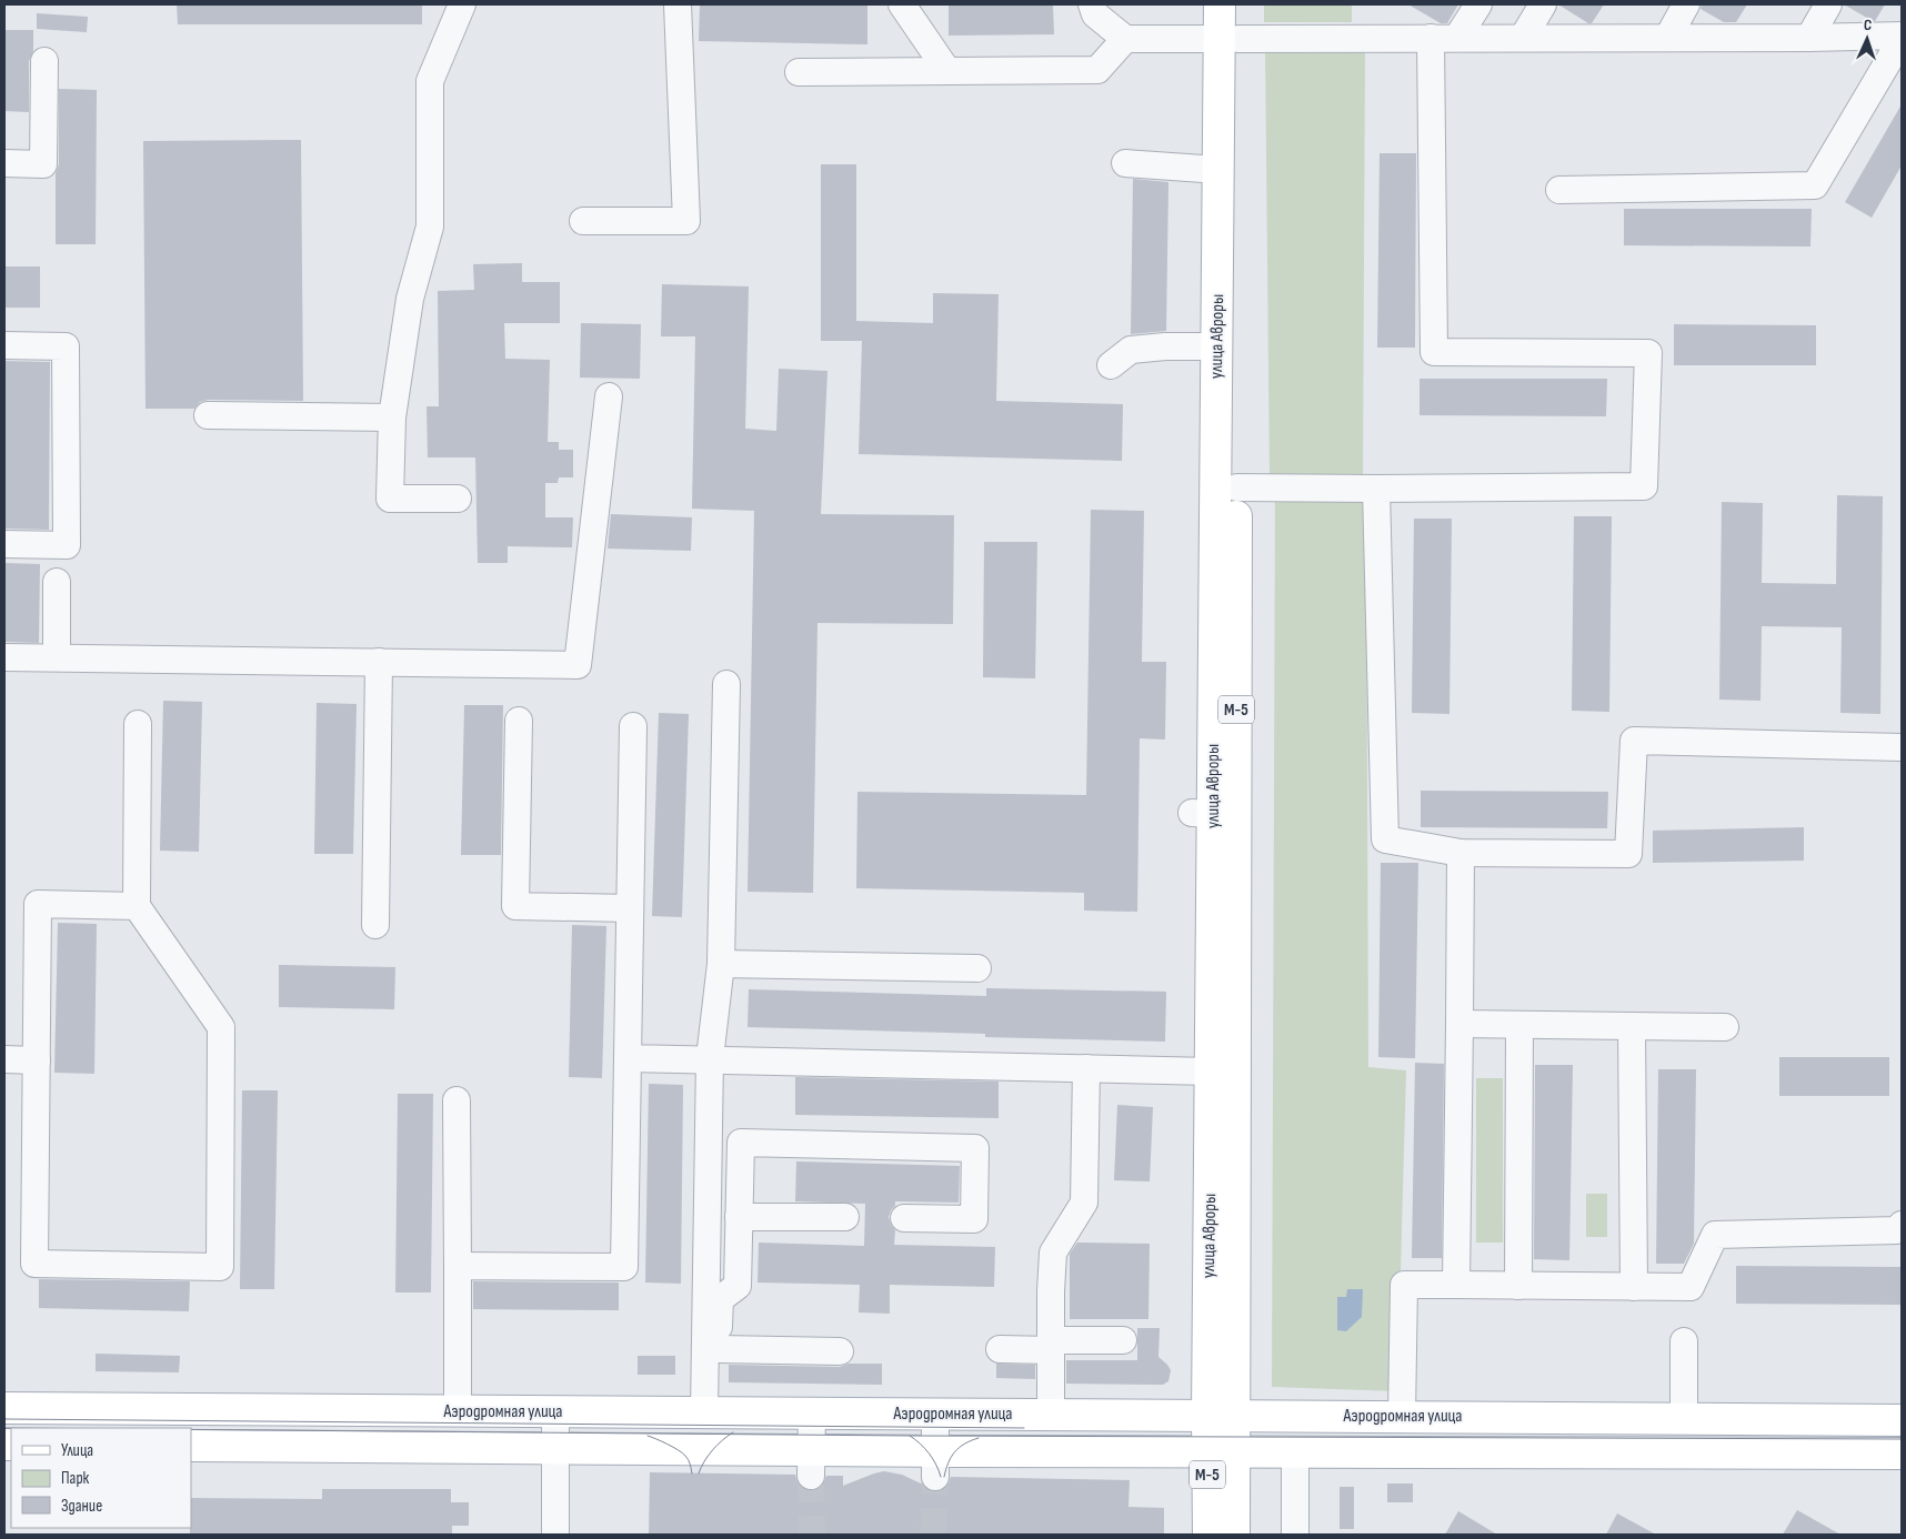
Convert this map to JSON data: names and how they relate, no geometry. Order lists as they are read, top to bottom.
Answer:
{
  "streets": {
    "main road": ["улица Авроры", "М-5", "Аэродромная улица"]
  },
  "crossings": [
    ["улица Авроры", "Аэродромная улица"]
  ],
  "legend": ["Улица", "Парк", "Здание"],
  "north": "top"
}
